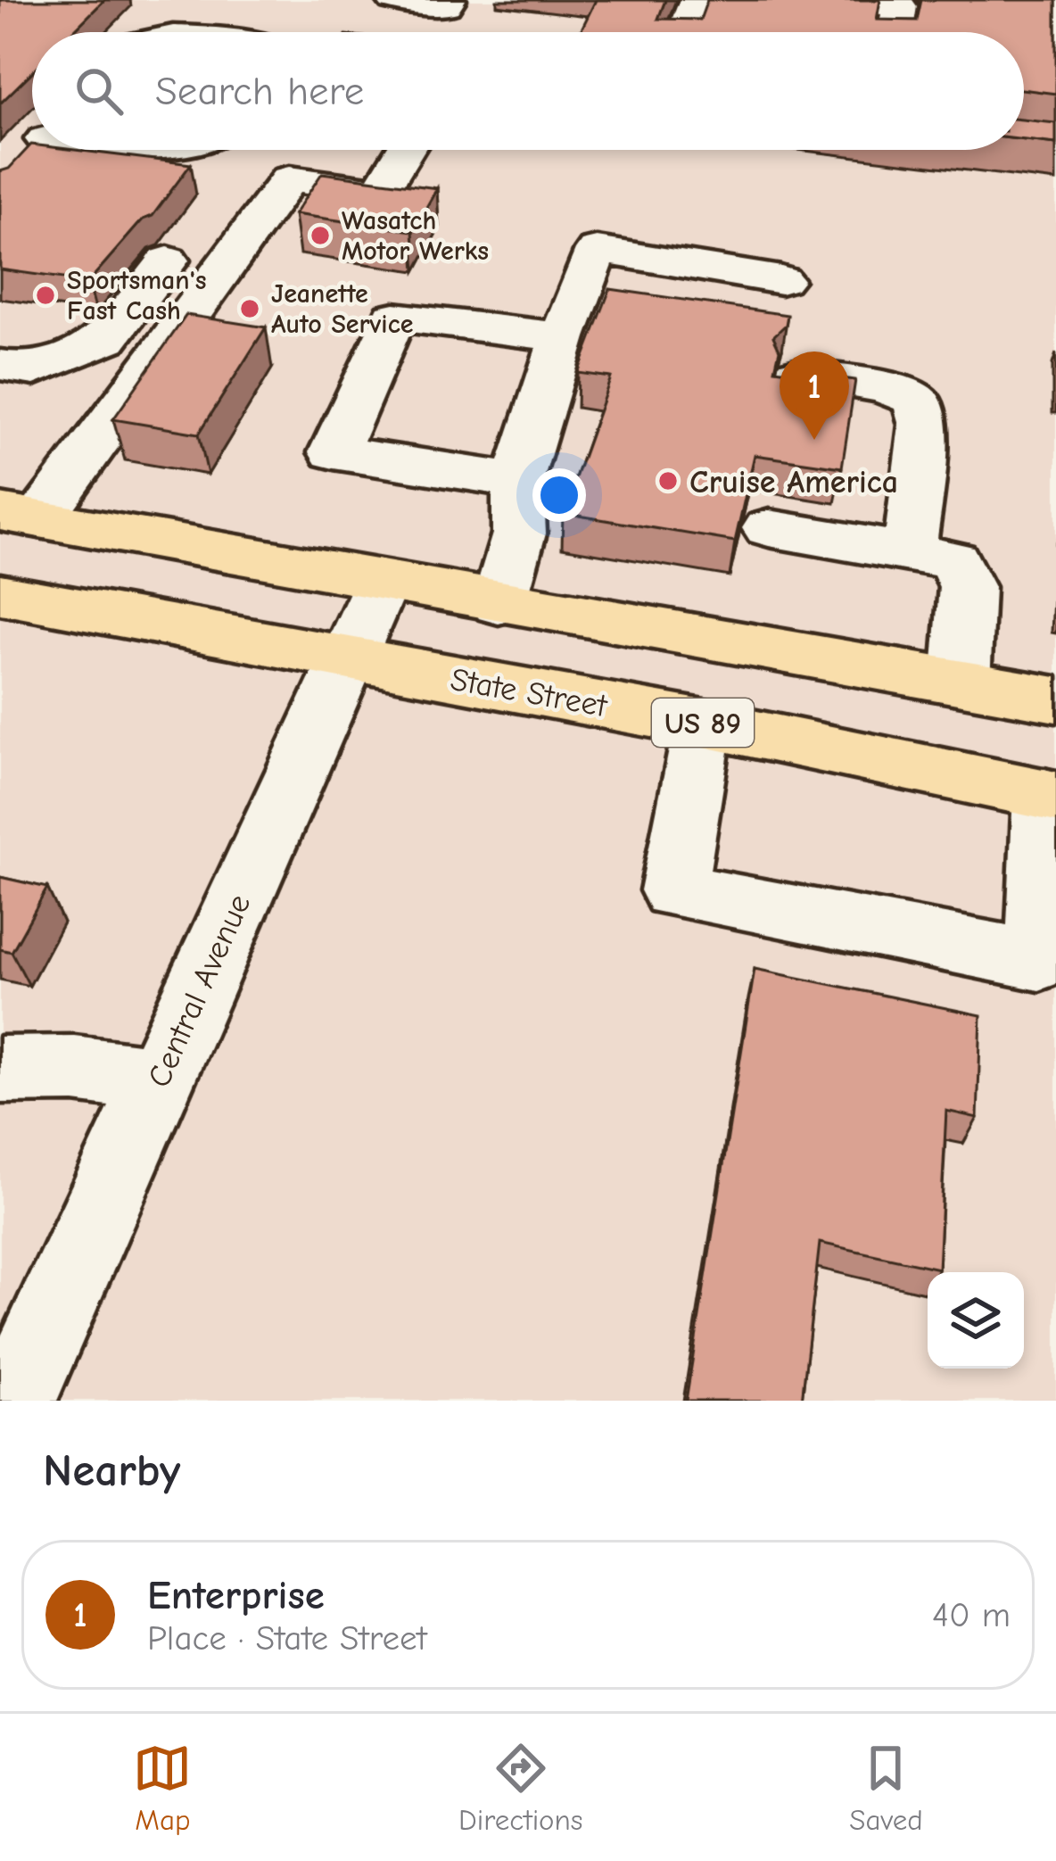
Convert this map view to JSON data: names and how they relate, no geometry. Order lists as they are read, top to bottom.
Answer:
{
  "streets": {
    "main road": ["State Street", "US 89"],
    "street": ["Central Avenue"]
  },
  "crossings": [
    ["State Street", "Central Avenue"]
  ],
  "places": [
    "Wasatch Motor Werks",
    "Sportsman's Fast Cash",
    "Jeanette Auto Service",
    "Cruise America"
  ],
  "page": {
    "search": "Search here",
    "pins": "1",
    "heading": "Nearby",
    "list": [
      {
        "mark": "1",
        "name": "Enterprise",
        "note": "Place · State Street",
        "value": "40 m"
      }
    ],
    "nav": ["Map", "Directions", "Saved"]
  }
}
